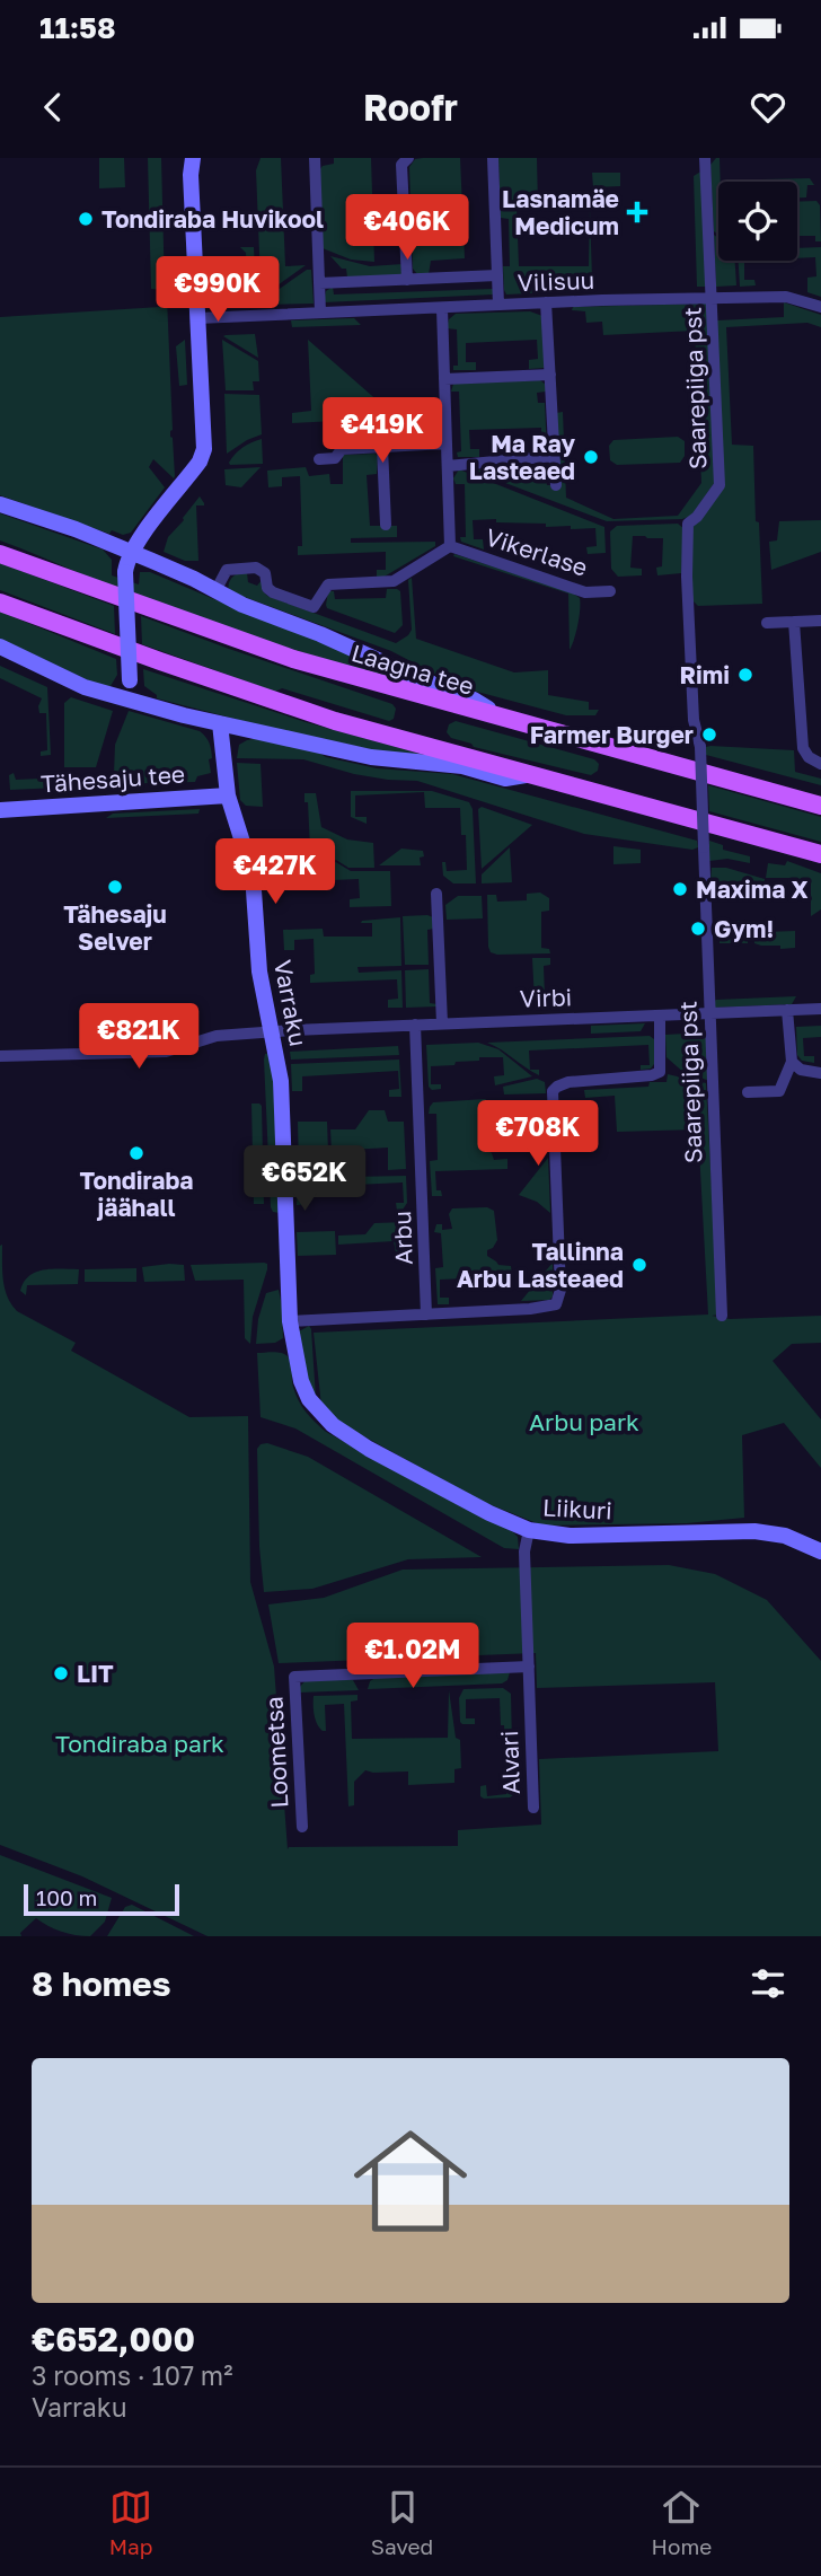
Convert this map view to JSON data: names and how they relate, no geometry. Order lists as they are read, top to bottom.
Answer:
{
  "streets": {
    "main road": ["Laagna tee"],
    "street": [
      "Vilisuu",
      "Saarepiiga pst",
      "Vikerlase",
      "Tähesaju tee",
      "Virbi",
      "Varraku",
      "Arbu",
      "Liikuri",
      "Loometsa",
      "Alvari"
    ]
  },
  "crossings": [
    ["Vilisuu", "Saarepiiga pst"],
    ["Saarepiiga pst", "Virbi"],
    ["Tähesaju tee", "Varraku"],
    ["Virbi", "Varraku"],
    ["Virbi", "Arbu"],
    ["Varraku", "Liikuri"],
    ["Liikuri", "Alvari"],
    ["Loometsa", "Alvari"]
  ],
  "parks": ["Arbu park", "Tondiraba park"],
  "places": {
    "health": ["Lasnamäe Medicum"],
    "other": [
      "Tondiraba Huvikool",
      "Ma Ray Lasteaed",
      "Rimi",
      "Farmer Burger",
      "Tähesaju Selver",
      "Maxima X",
      "Gym!",
      "Tondiraba jäähall",
      "Tallinna Arbu Lasteaed",
      "LIT"
    ]
  },
  "scale_bar": "100 m",
  "page": {
    "status": "11:58",
    "header": "Roofr",
    "price": [
      "€406K",
      "€990K",
      "€419K",
      "€427K",
      "€821K",
      "€708K",
      "€652K",
      "€1.02M"
    ],
    "scale": "100 m",
    "heading": "8 homes",
    "list": [
      {
        "name": "€652,000",
        "note": "3 rooms · 107 m² · Varraku"
      }
    ],
    "tabs": ["Map", "Saved", "Home"]
  }
}
